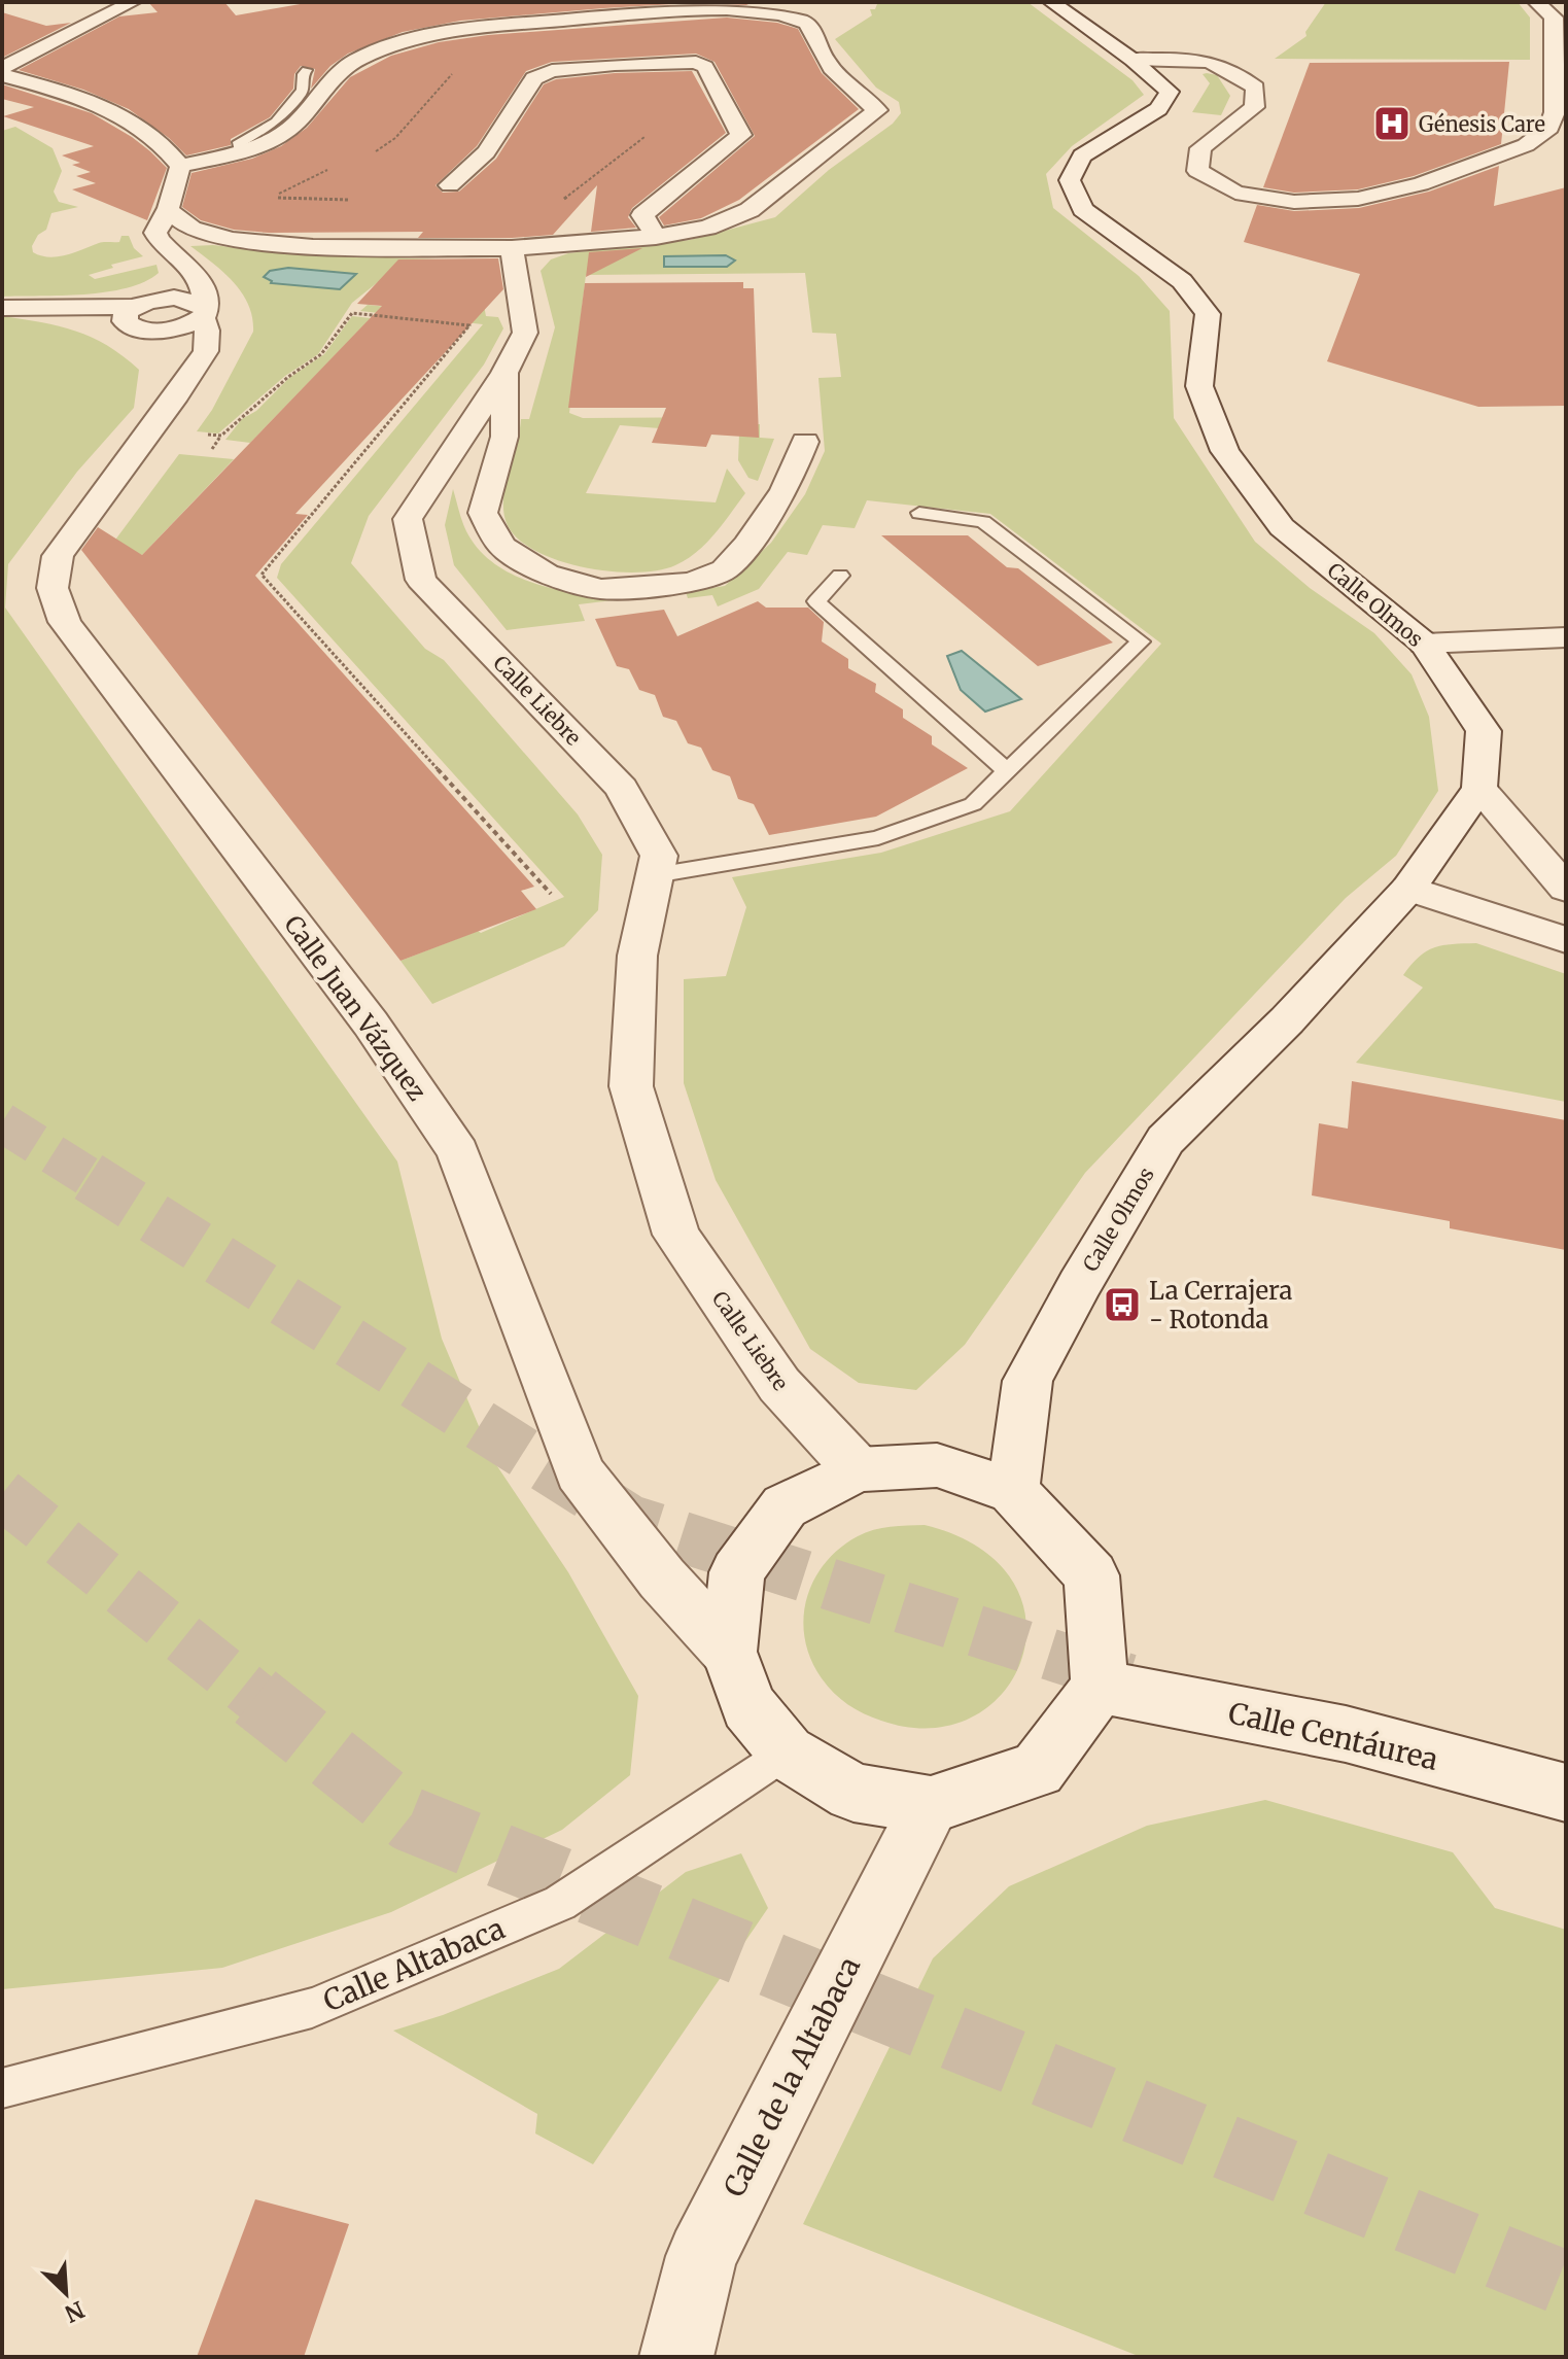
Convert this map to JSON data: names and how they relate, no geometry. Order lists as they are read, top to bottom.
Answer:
{
  "streets": {
    "street": [
      "Calle Olmos",
      "Calle Liebre",
      "Calle Juan Vázquez",
      "Calle Centáurea",
      "Calle de la Altabaca"
    ],
    "lane": ["Calle Altabaca"]
  },
  "places": {
    "hospital": ["Génesis Care"],
    "bus stop": ["La Cerrajera - Rotonda"]
  },
  "north": "bottom right"
}
